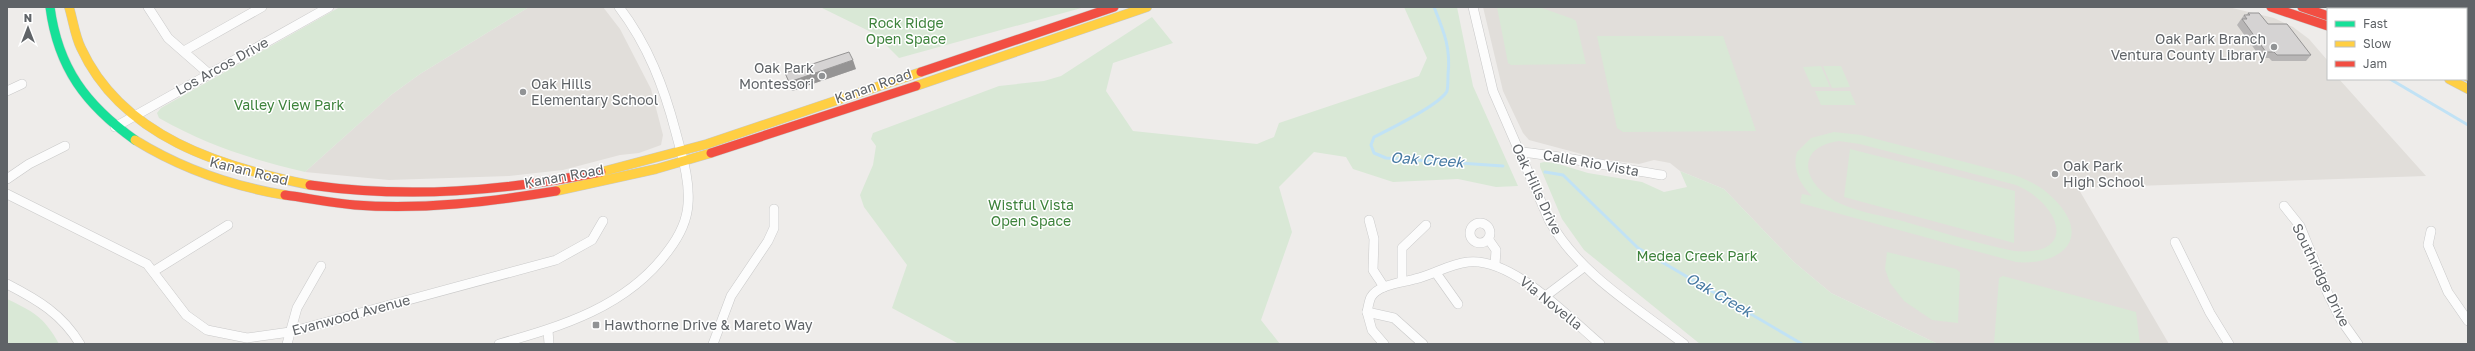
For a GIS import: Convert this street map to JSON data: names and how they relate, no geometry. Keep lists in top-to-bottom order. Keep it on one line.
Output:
{"streets":{"main road":["Kanan Road"],"street":["Los Arcos Drive","Calle Rio Vista","Oak Hills Drive","Southridge Drive","Via Novella","Evanwood Avenue"]},"crossings":[["Los Arcos Drive","Kanan Road"],["Calle Rio Vista","Oak Hills Drive"]],"water":["Oak Creek"],"parks":["Rock Ridge Open Space","Valley View Park","Wistful Vista Open Space","Medea Creek Park"],"places":{"other":["Oak Park Branch Ventura County Library","Oak Park Montessori","Oak Hills Elementary School","Oak Park High School"],"transit":["Hawthorne Drive & Mareto Way"]},"legend":["Fast","Slow","Jam"],"north":"top"}
